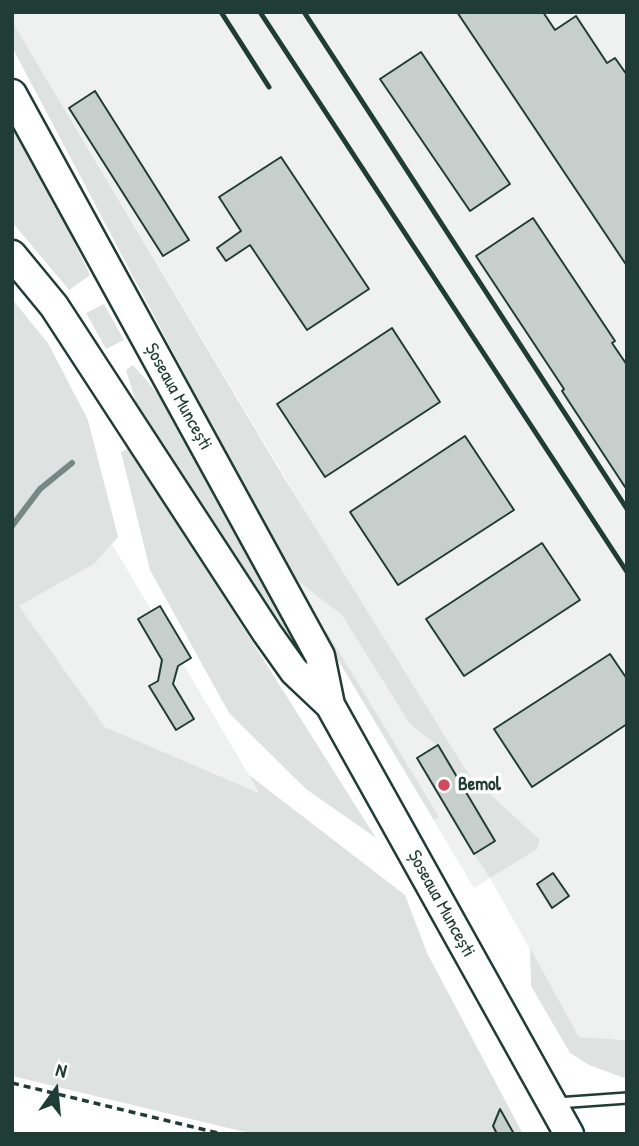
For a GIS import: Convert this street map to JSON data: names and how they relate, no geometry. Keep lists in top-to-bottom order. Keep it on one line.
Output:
{"streets":{"main road":["Șoseaua Muncești"]},"places":["Bemol"],"north":"top"}
